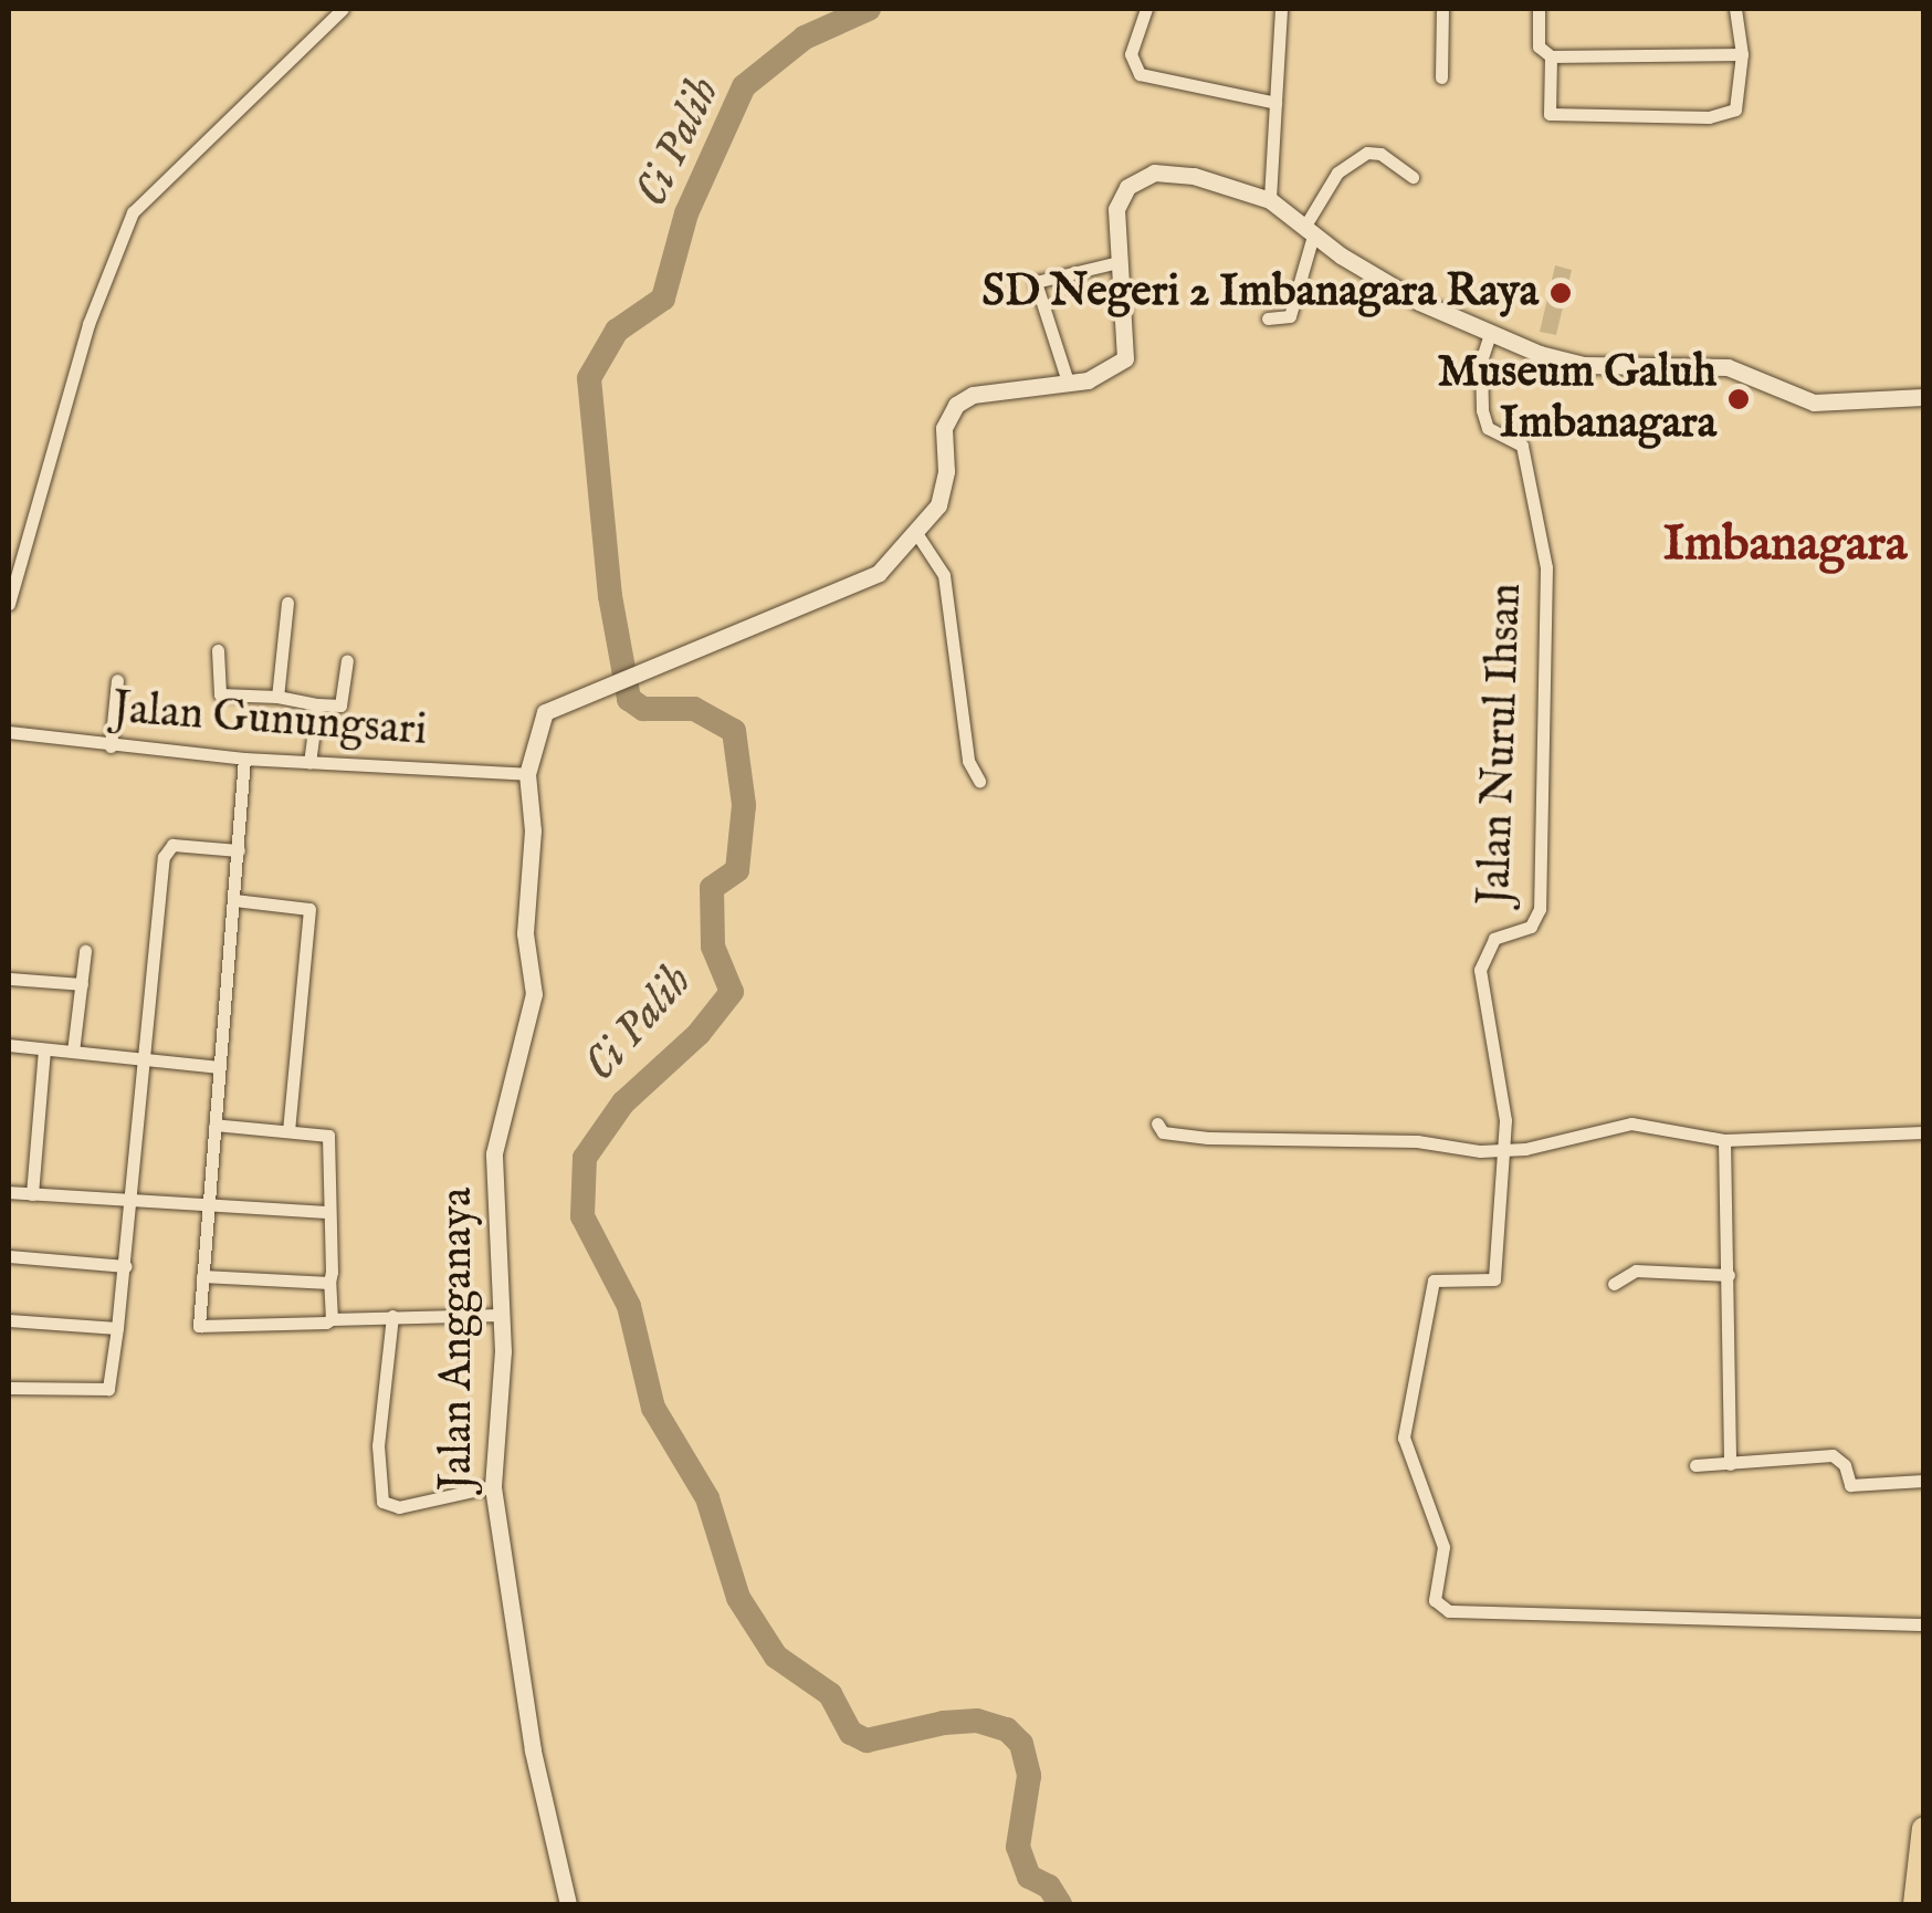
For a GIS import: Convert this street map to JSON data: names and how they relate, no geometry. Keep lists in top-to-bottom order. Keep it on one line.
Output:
{"streets":{"street":["Jalan Gunungsari","Jalan Nurul Ihsan","Jalan Angganaya"]},"crossings":[["Jalan Gunungsari","Jalan Angganaya"]],"districts":["Imbanagara"],"water":["Ci Palih"],"places":["SD Negeri 2 Imbanagara Raya","Museum Galuh Imbanagara"]}
